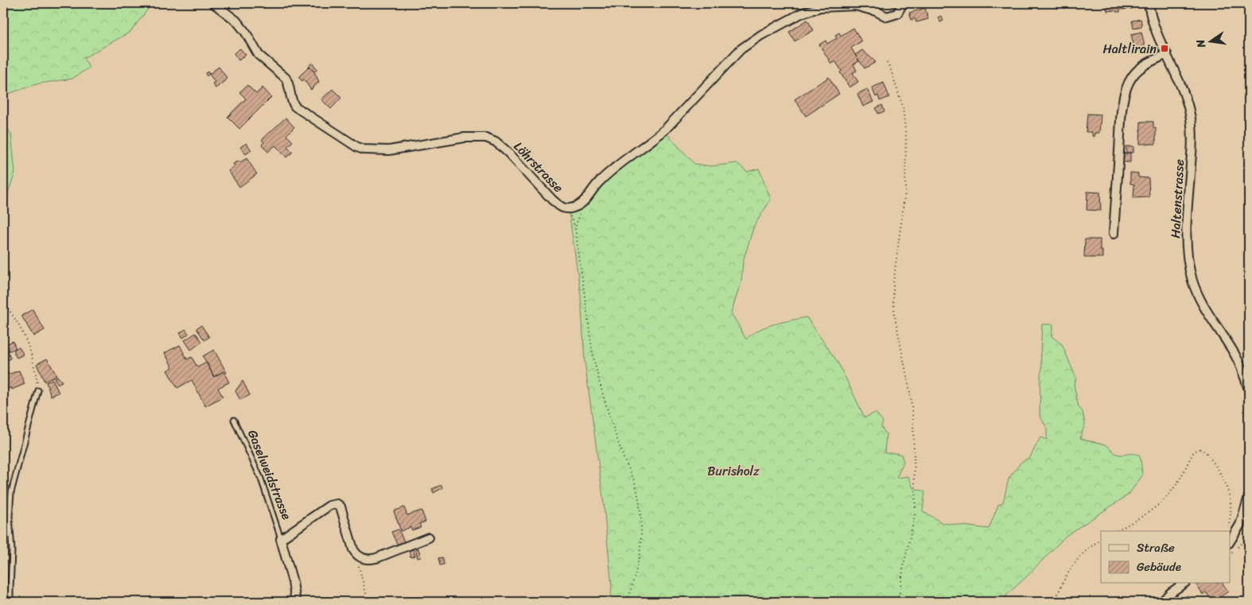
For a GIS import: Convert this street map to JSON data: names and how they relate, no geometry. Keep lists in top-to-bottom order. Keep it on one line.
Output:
{"streets":{"street":["Löhrstrasse","Haltenstrasse","Gaselweidstrasse"]},"parks":["Burisholz"],"places":{"transit":["Haltlirain"]},"legend":["Straße","Gebäude"],"north":"left"}
